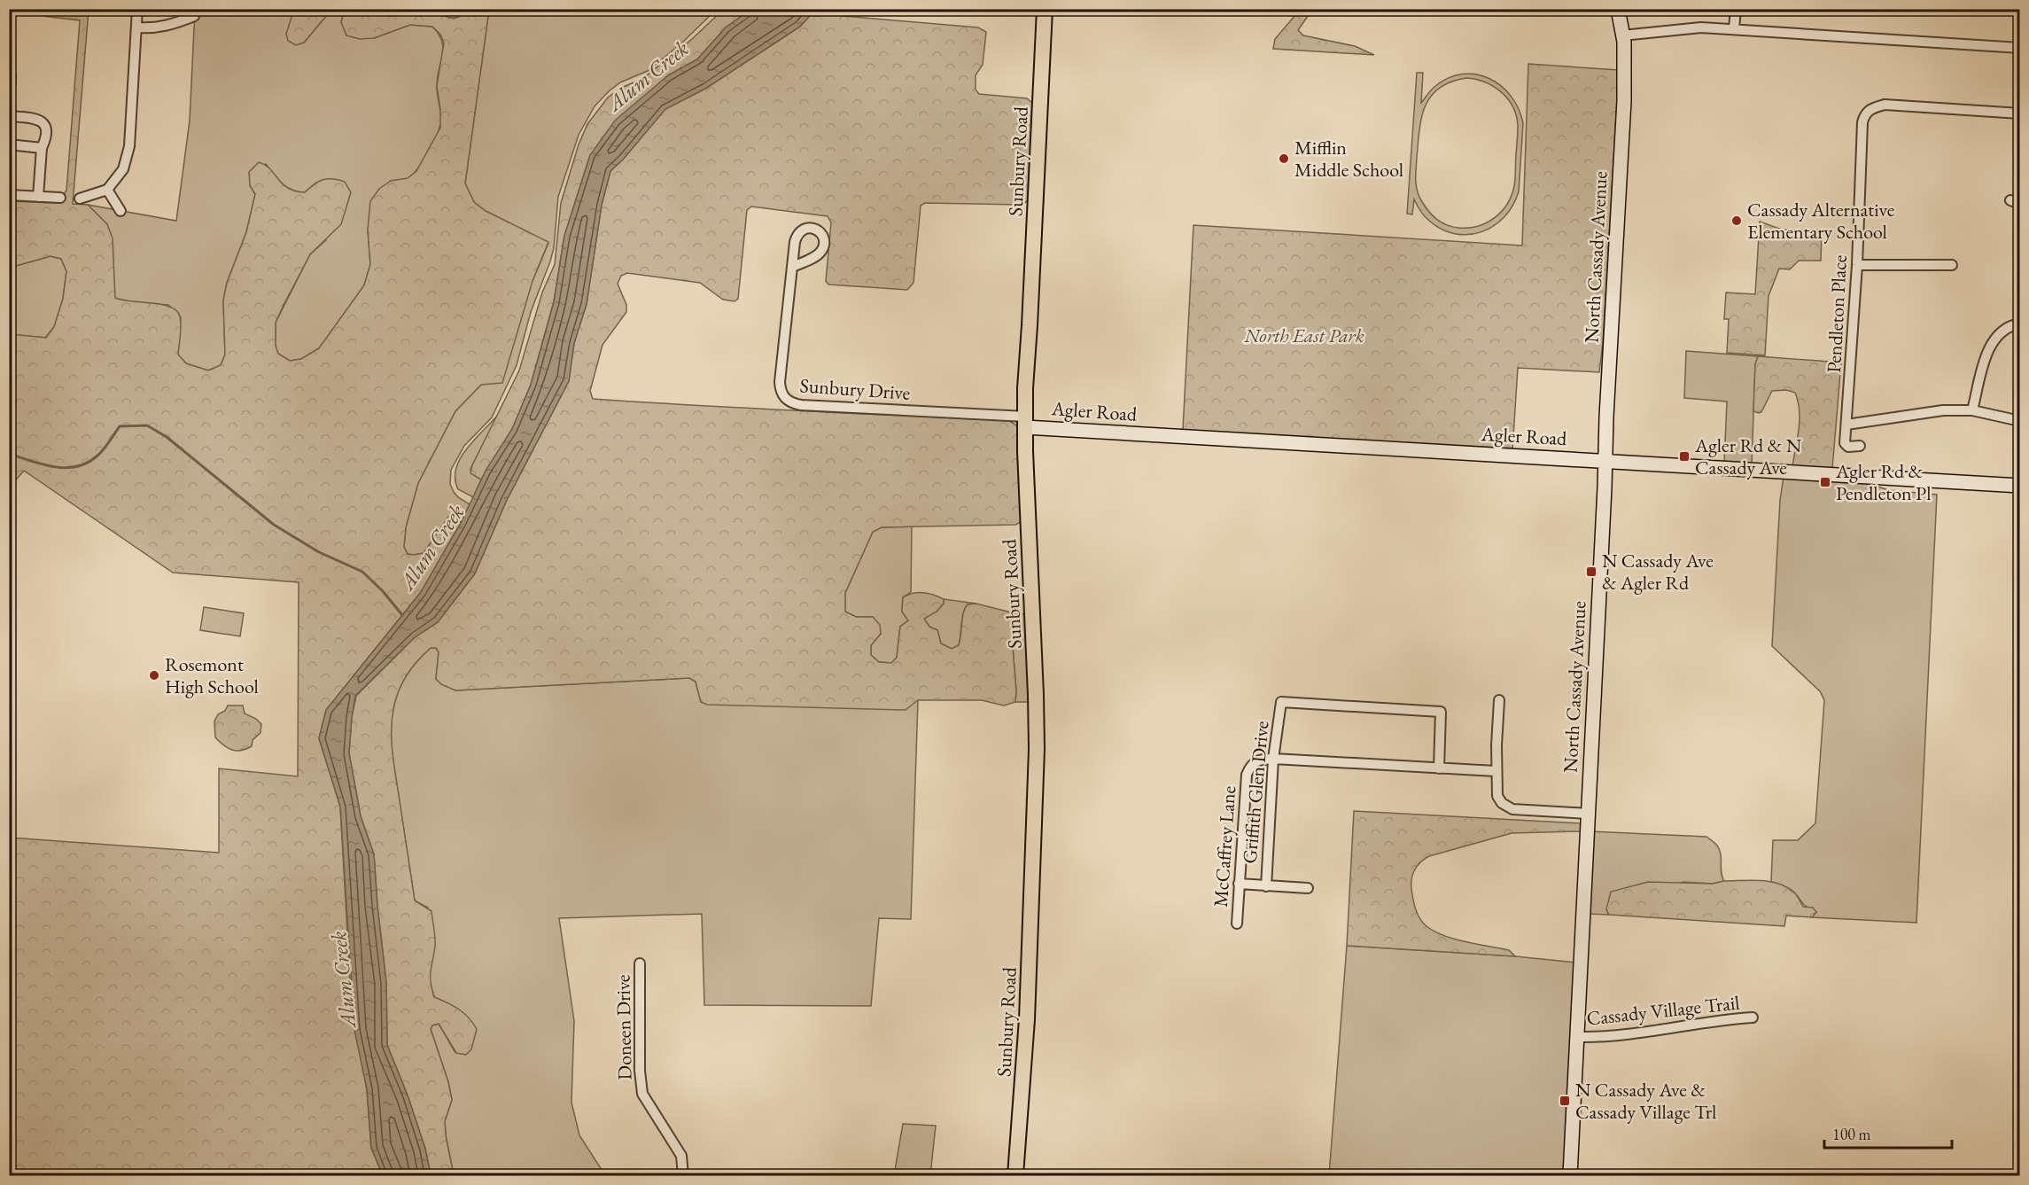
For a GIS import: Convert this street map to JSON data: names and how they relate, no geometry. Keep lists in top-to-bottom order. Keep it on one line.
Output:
{"streets":{"main road":["Sunbury Road","North Cassady Avenue","Agler Road"],"street":["Pendleton Place","Sunbury Drive","Griffith Glen Drive","McCaffrey Lane","Cassady Village Trail","Doneen Drive"]},"crossings":[["Sunbury Road","Sunbury Drive"],["Sunbury Road","Agler Road"],["North Cassady Avenue","Agler Road"],["North Cassady Avenue","Cassady Village Trail"],["Sunbury Drive","Agler Road"],["Griffith Glen Drive","McCaffrey Lane"]],"water":["Alum Creek"],"parks":["North East Park"],"places":{"other":["Mifflin Middle School","Cassady Alternative Elementary School","Rosemont High School"],"transit":["Agler Rd & N Cassady Ave","Agler Rd & Pendleton Pl","N Cassady Ave & Agler Rd","N Cassady Ave & Cassady Village Trl"]},"scale_bar":"100 m"}
